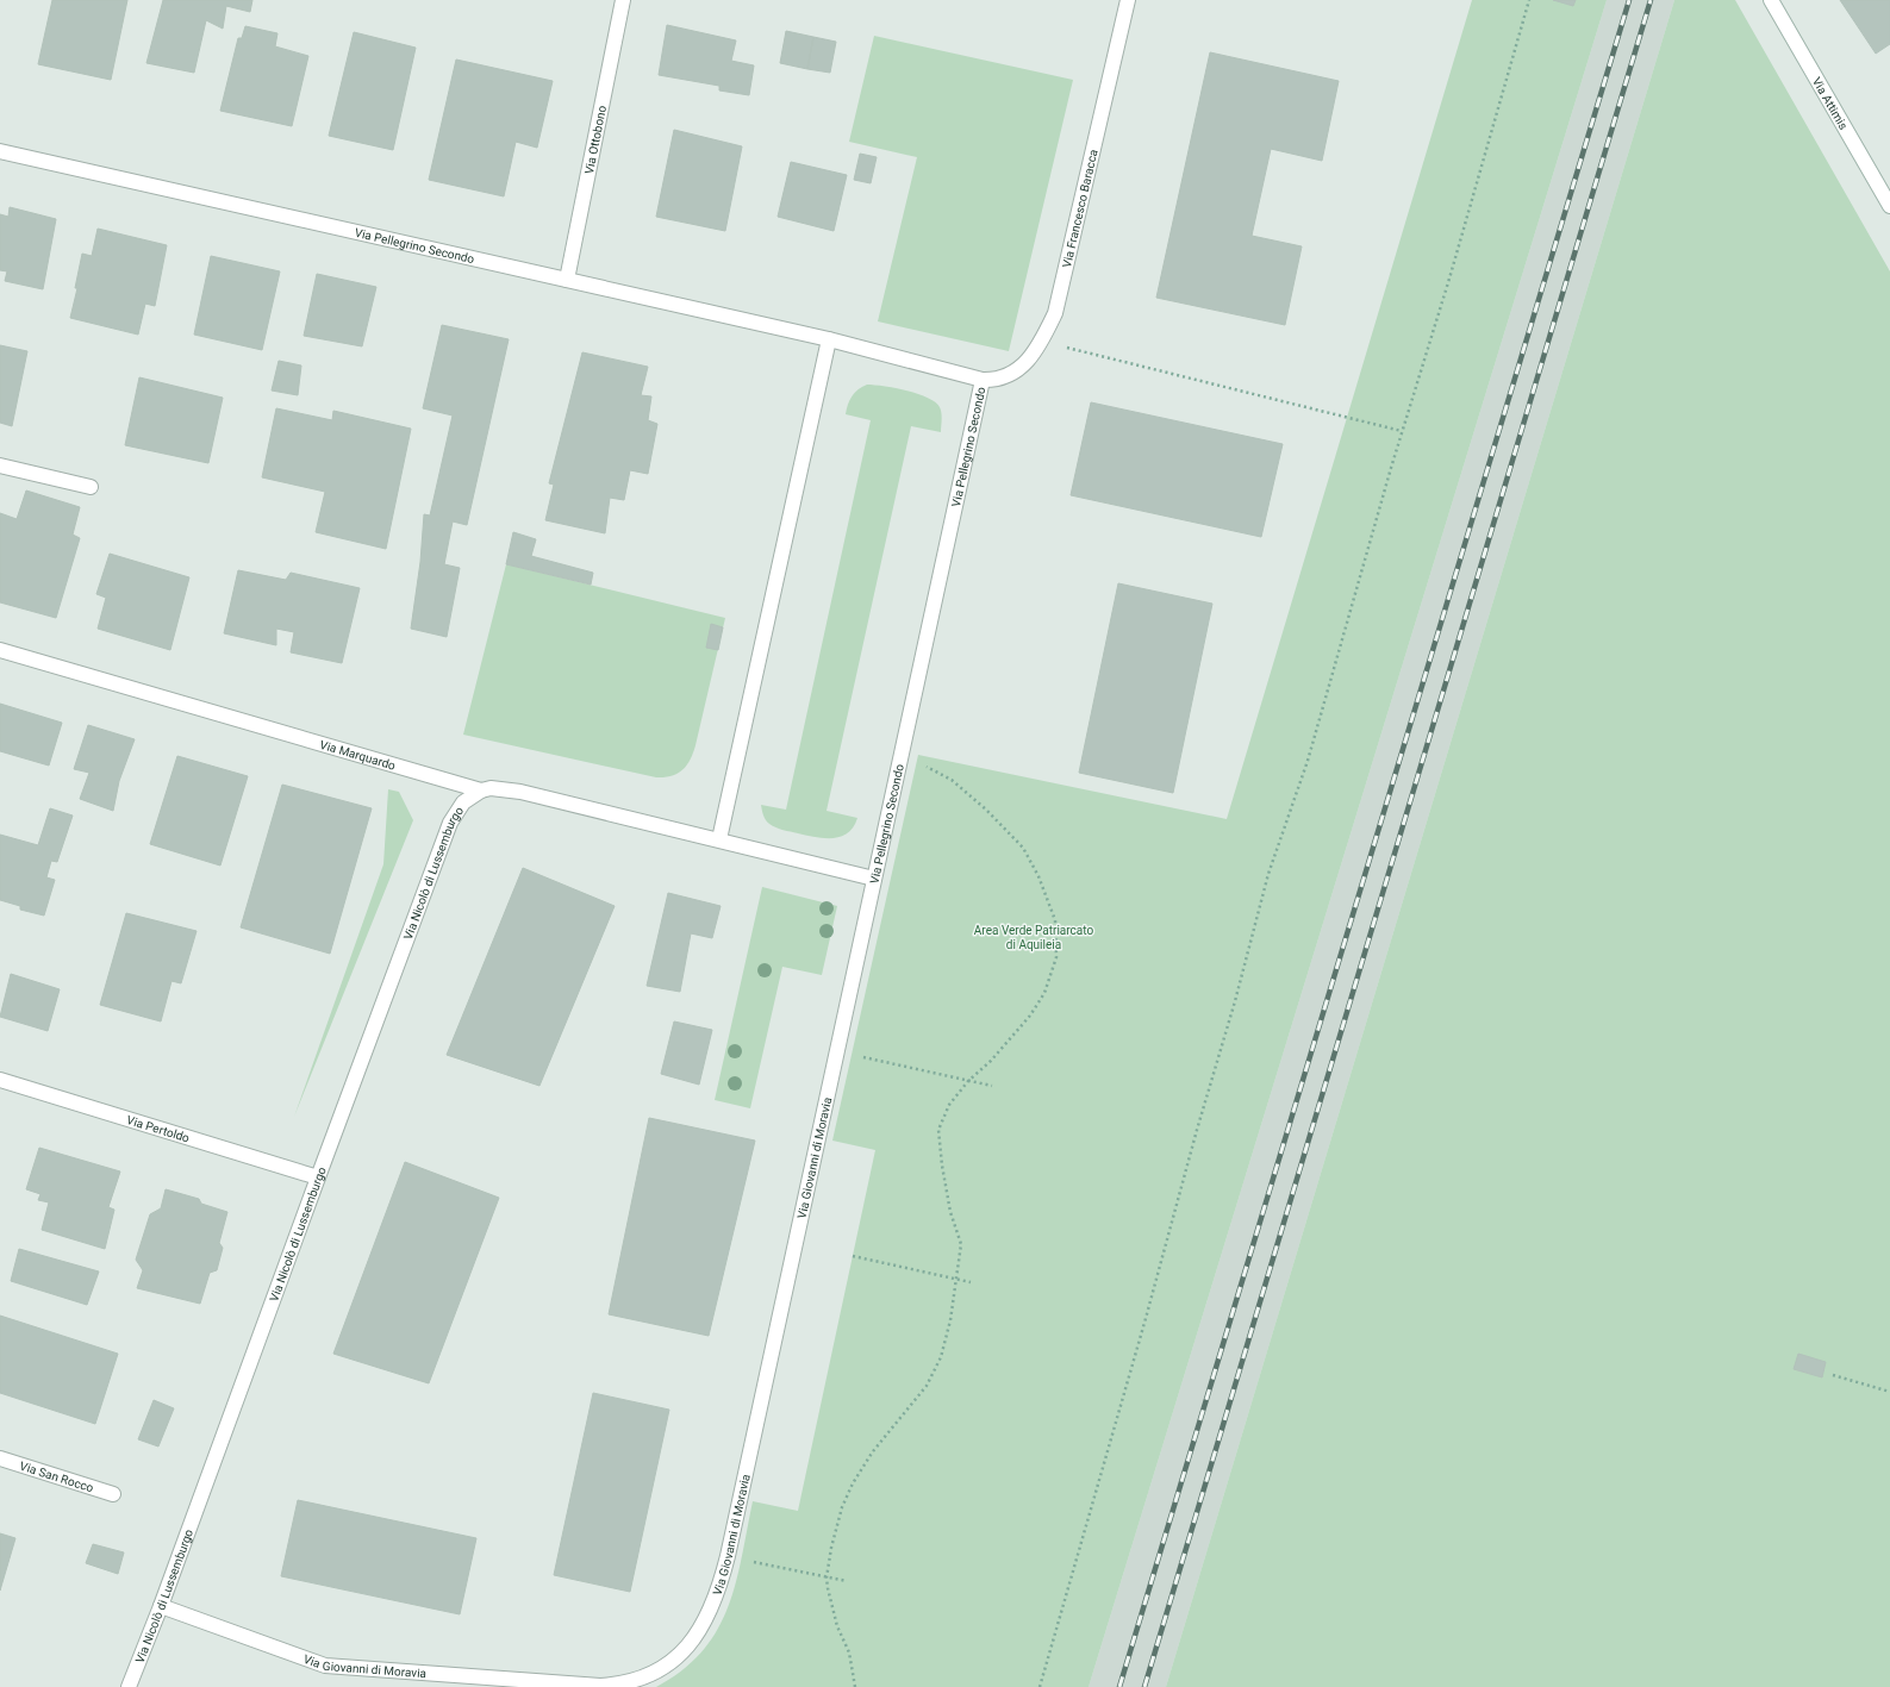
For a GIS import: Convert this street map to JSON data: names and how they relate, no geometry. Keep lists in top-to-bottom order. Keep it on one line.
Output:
{"streets":{"street":["Via Attimis","Via Ottobono","Via Francesco Baracca","Via Pellegrino Secondo","Via Marquardo","Via Nicolò di Lussemburgo","Via Pertoldo","Via Giovanni di Moravia","Via San Rocco"]},"crossings":[["Via Ottobono","Via Pellegrino Secondo"],["Via Francesco Baracca","Via Pellegrino Secondo"],["Via Pellegrino Secondo","Via Marquardo"],["Via Pellegrino Secondo","Via Giovanni di Moravia"],["Via Marquardo","Via Nicolò di Lussemburgo"],["Via Nicolò di Lussemburgo","Via Pertoldo"],["Via Nicolò di Lussemburgo","Via Giovanni di Moravia"]],"parks":["Area Verde Patriarcato di Aquileia"]}
